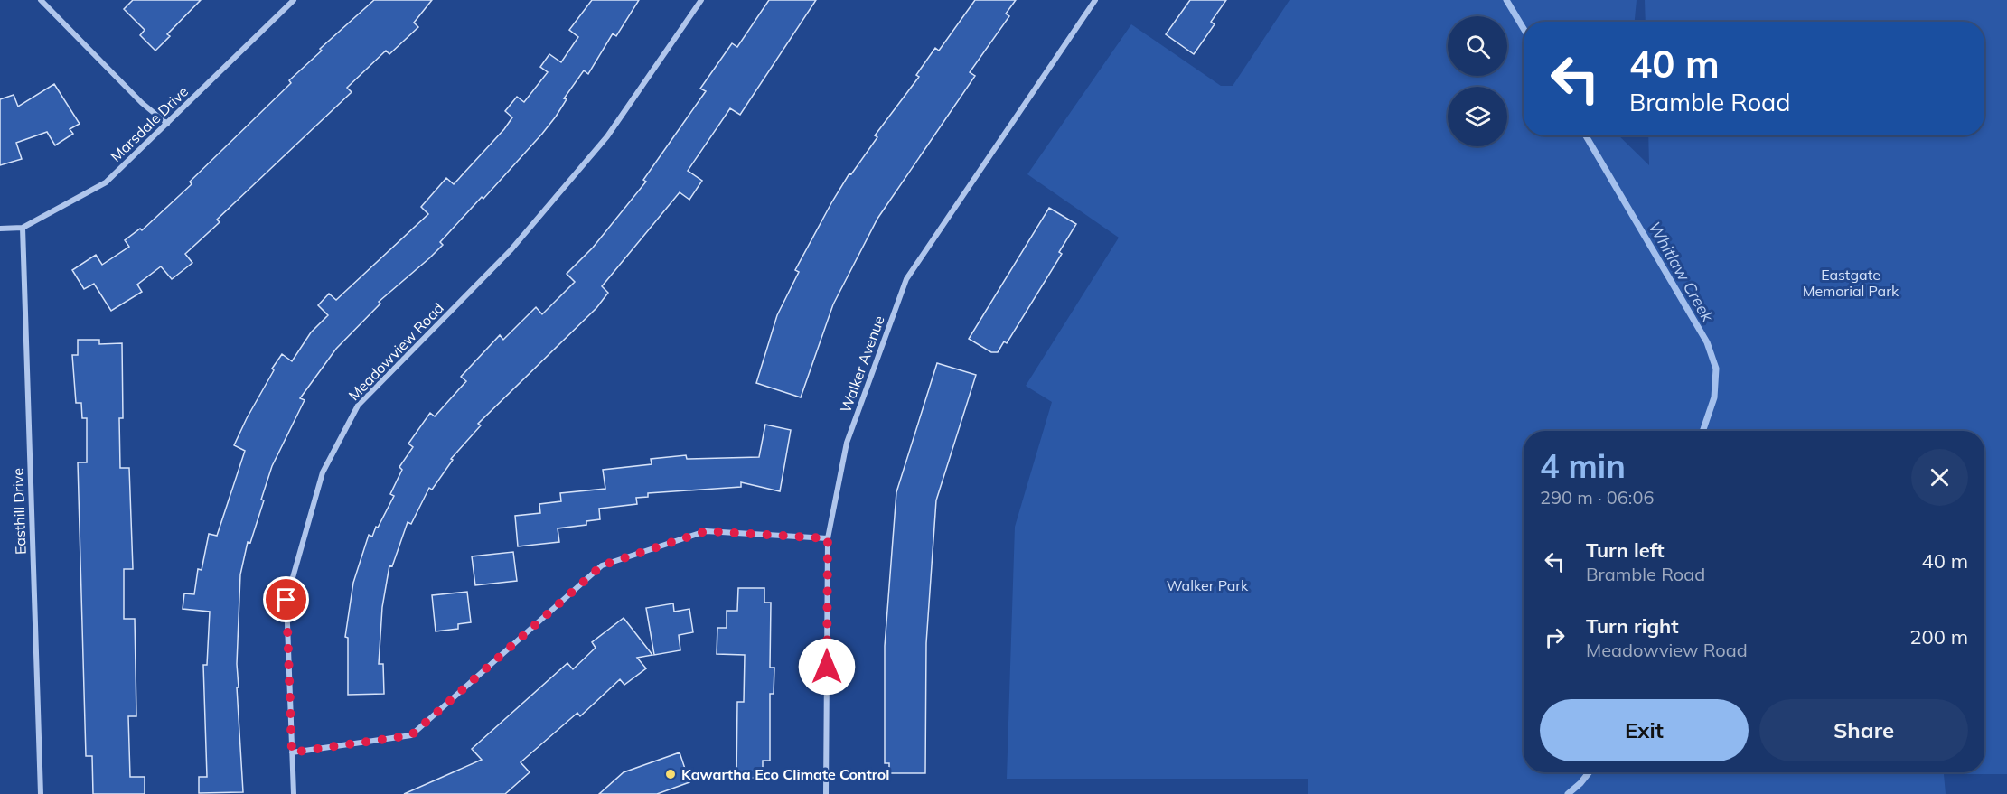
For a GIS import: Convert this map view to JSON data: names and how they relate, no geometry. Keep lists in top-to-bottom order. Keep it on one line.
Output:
{"streets":{"street":["Marsdale Drive","Meadowview Road","Walker Avenue","Easthill Drive"]},"crossings":[["Marsdale Drive","Easthill Drive"]],"water":["Whitlaw Creek"],"parks":["Eastgate Memorial Park","Walker Park"],"places":["Kawartha Eco Climate Control"],"page":{"turn":["40 m","Bramble Road"],"heading":["4 min","290 m · 06:06"],"list":[{"name":"Turn left","note":"Bramble Road","value":"40 m"},{"name":"Turn right","note":"Meadowview Road","value":"200 m"}],"buttons":["Exit","Share"]}}
